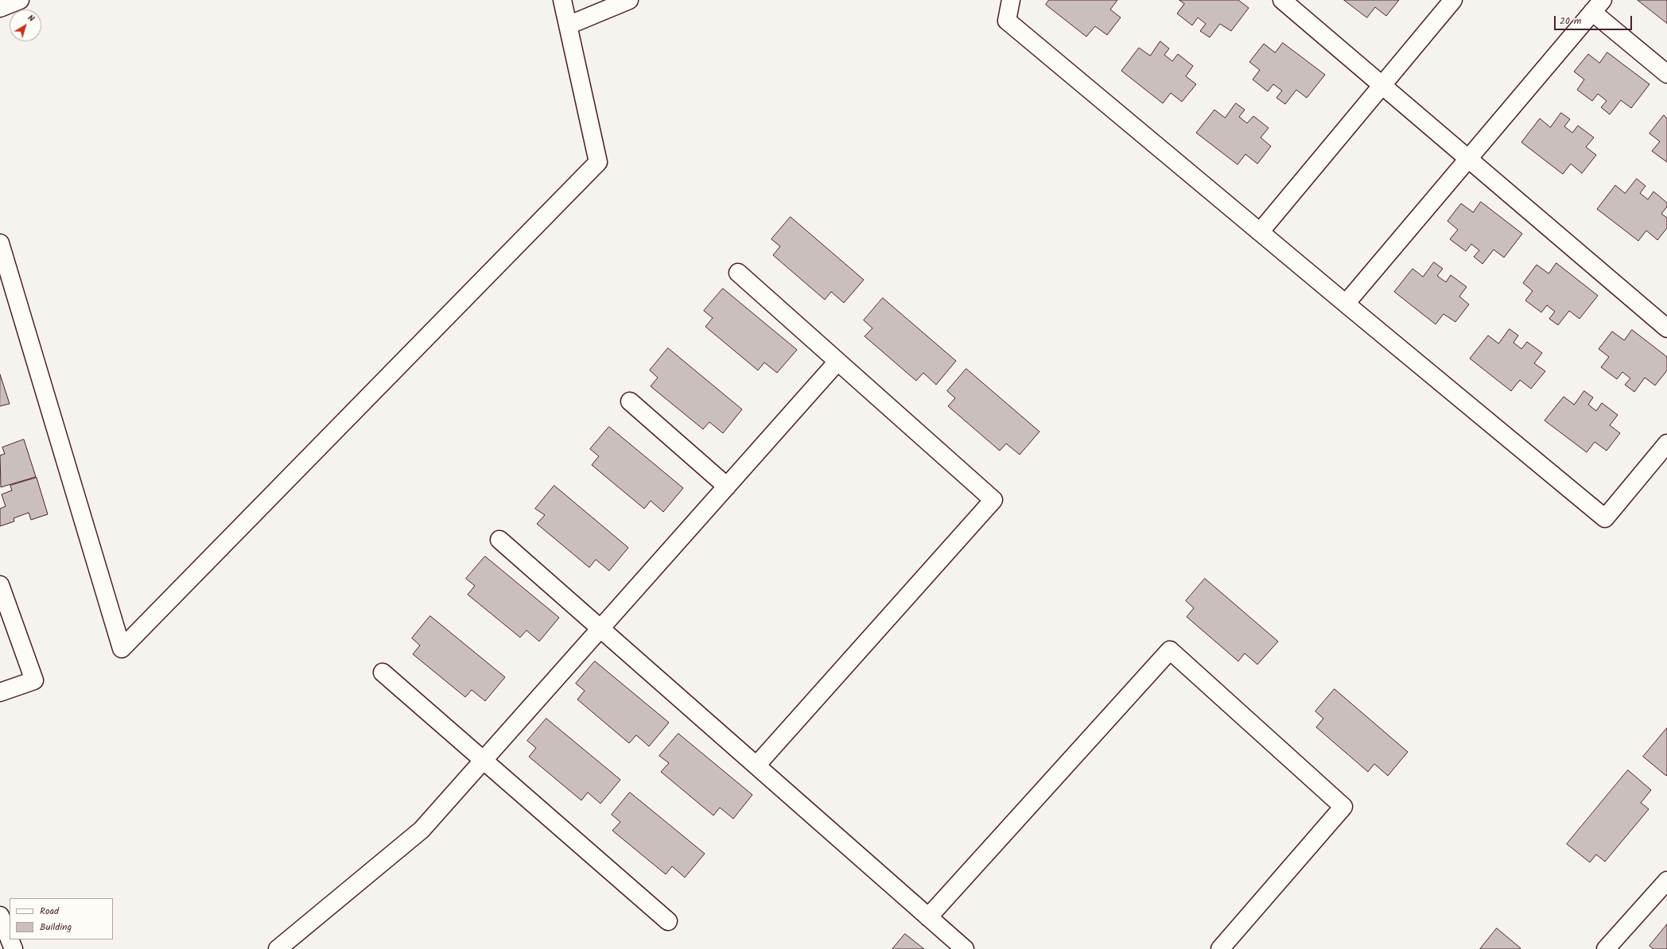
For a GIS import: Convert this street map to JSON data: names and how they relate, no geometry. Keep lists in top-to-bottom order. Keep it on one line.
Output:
{"legend":["Road","Building"],"scale_bar":"20 m","north":"top right"}
